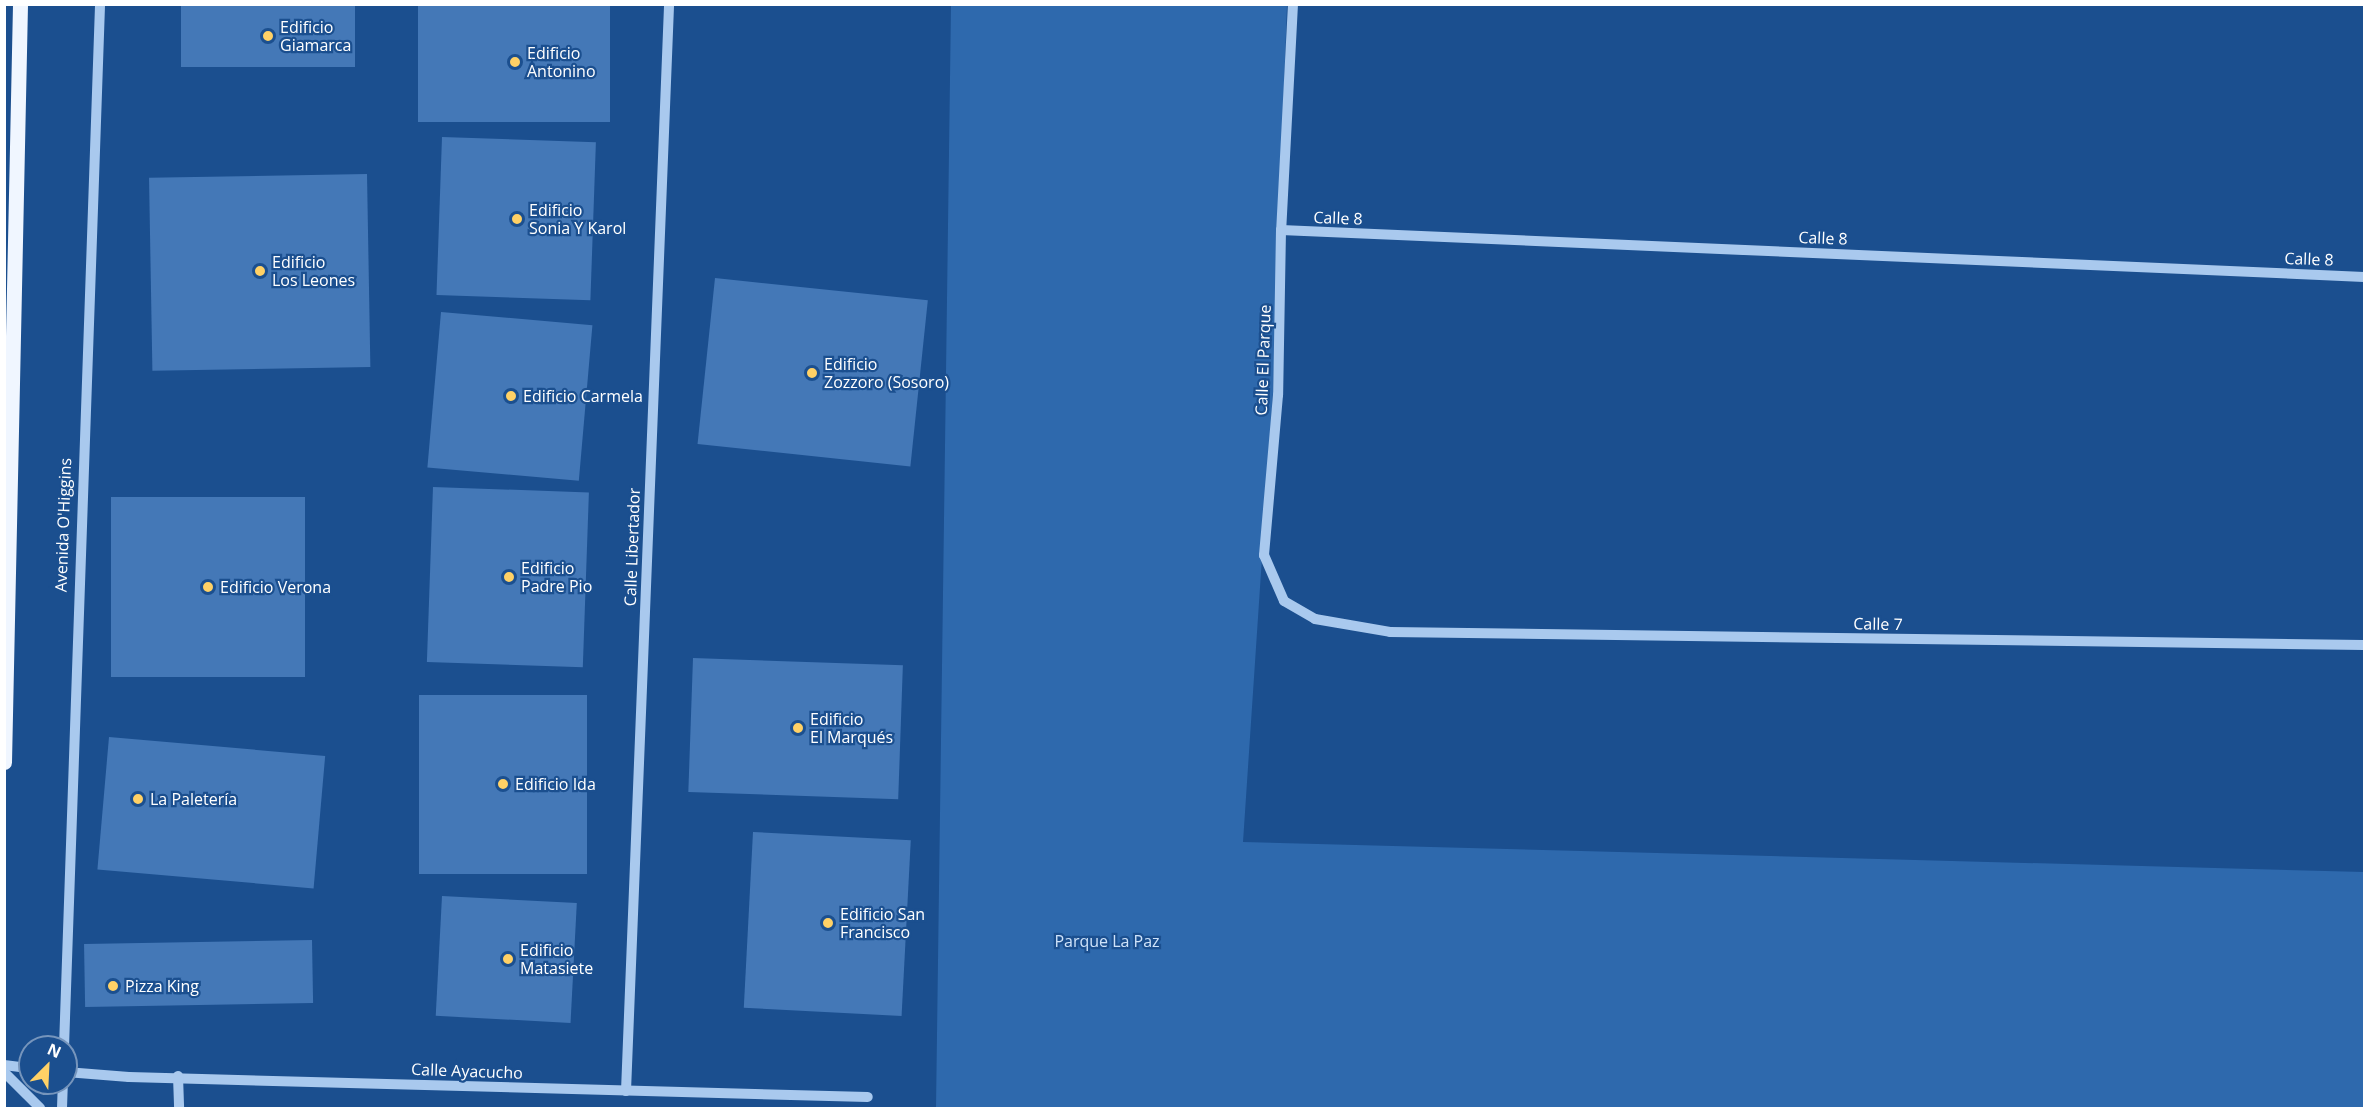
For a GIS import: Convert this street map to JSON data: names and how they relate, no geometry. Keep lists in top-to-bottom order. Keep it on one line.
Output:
{"streets":{"street":["Calle 8","Calle El Parque","Avenida O'Higgins","Calle Libertador","Calle 7","Calle Ayacucho"]},"crossings":[["Calle 8","Calle El Parque"],["Calle El Parque","Calle 7"],["Calle Libertador","Calle Ayacucho"]],"parks":["Parque La Paz"],"places":["Edificio Giamarca","Edificio Antonino","Edificio Sonia Y Karol","Edificio Los Leones","Edificio Zozzoro (Sosoro)","Edificio Carmela","Edificio Padre Pio","Edificio Verona","Edificio El Marqués","Edificio Ida","La Paletería","Edificio San Francisco","Edificio Matasiete","Pizza King"],"north":"top right"}
